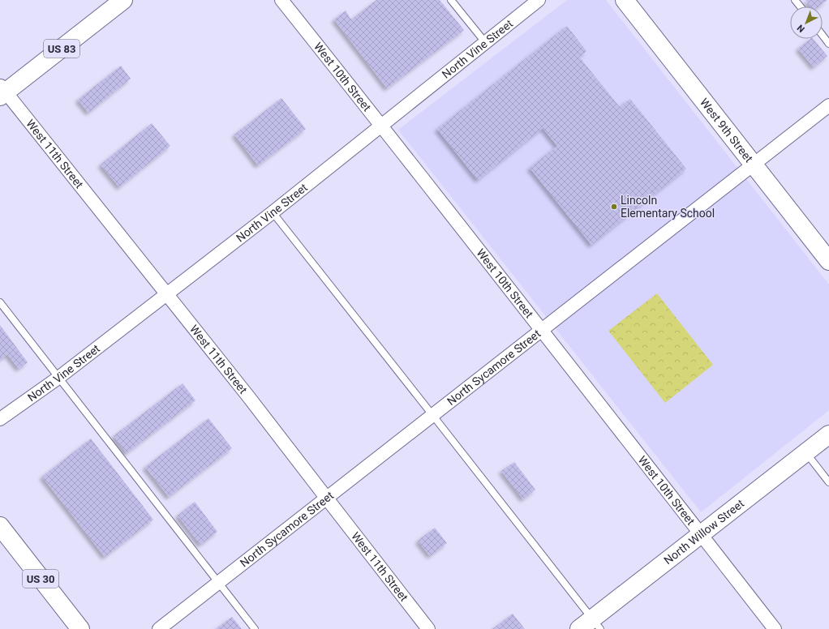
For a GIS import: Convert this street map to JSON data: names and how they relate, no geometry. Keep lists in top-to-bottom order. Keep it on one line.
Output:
{"streets":{"main road":["US 83","West 9th Street","North Willow Street","US 30"],"street":["North Vine Street","West 10th Street","West 11th Street","North Sycamore Street"]},"crossings":[["US 83","West 11th Street"],["North Vine Street","West 10th Street"],["North Vine Street","West 11th Street"],["West 10th Street","North Sycamore Street"],["West 10th Street","North Willow Street"],["West 9th Street","North Sycamore Street"],["West 11th Street","North Sycamore Street"]],"places":["Lincoln Elementary School"],"north":"bottom left"}
